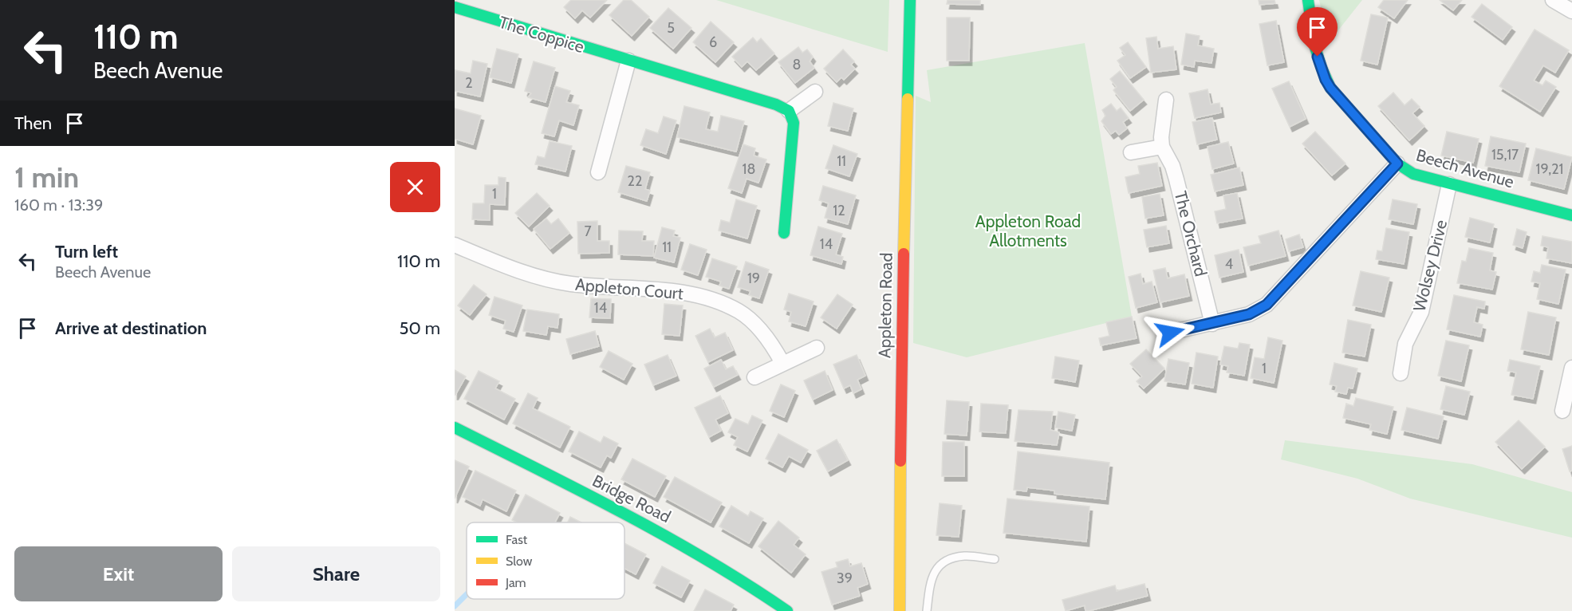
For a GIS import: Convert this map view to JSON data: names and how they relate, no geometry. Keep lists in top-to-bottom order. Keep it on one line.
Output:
{"streets":{"street":["The Coppice","Beech Avenue","The Orchard","Wolsey Drive","Appleton Court","Appleton Road","Bridge Road"]},"crossings":[["Beech Avenue","Wolsey Drive"]],"parks":["Appleton Road Allotments"],"house_numbers":["5","6","8","2","15,17","11","18","19,21","22","1","12","7","14","11","4","19","14","1","39"],"legend":["Fast","Slow","Jam"],"page":{"turn":["110 m","Beech Avenue"],"then":"Then","heading":["1 min","160 m · 13:39"],"list":[{"name":"Turn left","note":"Beech Avenue","value":"110 m"},{"name":"Arrive at destination","value":"50 m"}],"buttons":["Exit","Share"]}}
